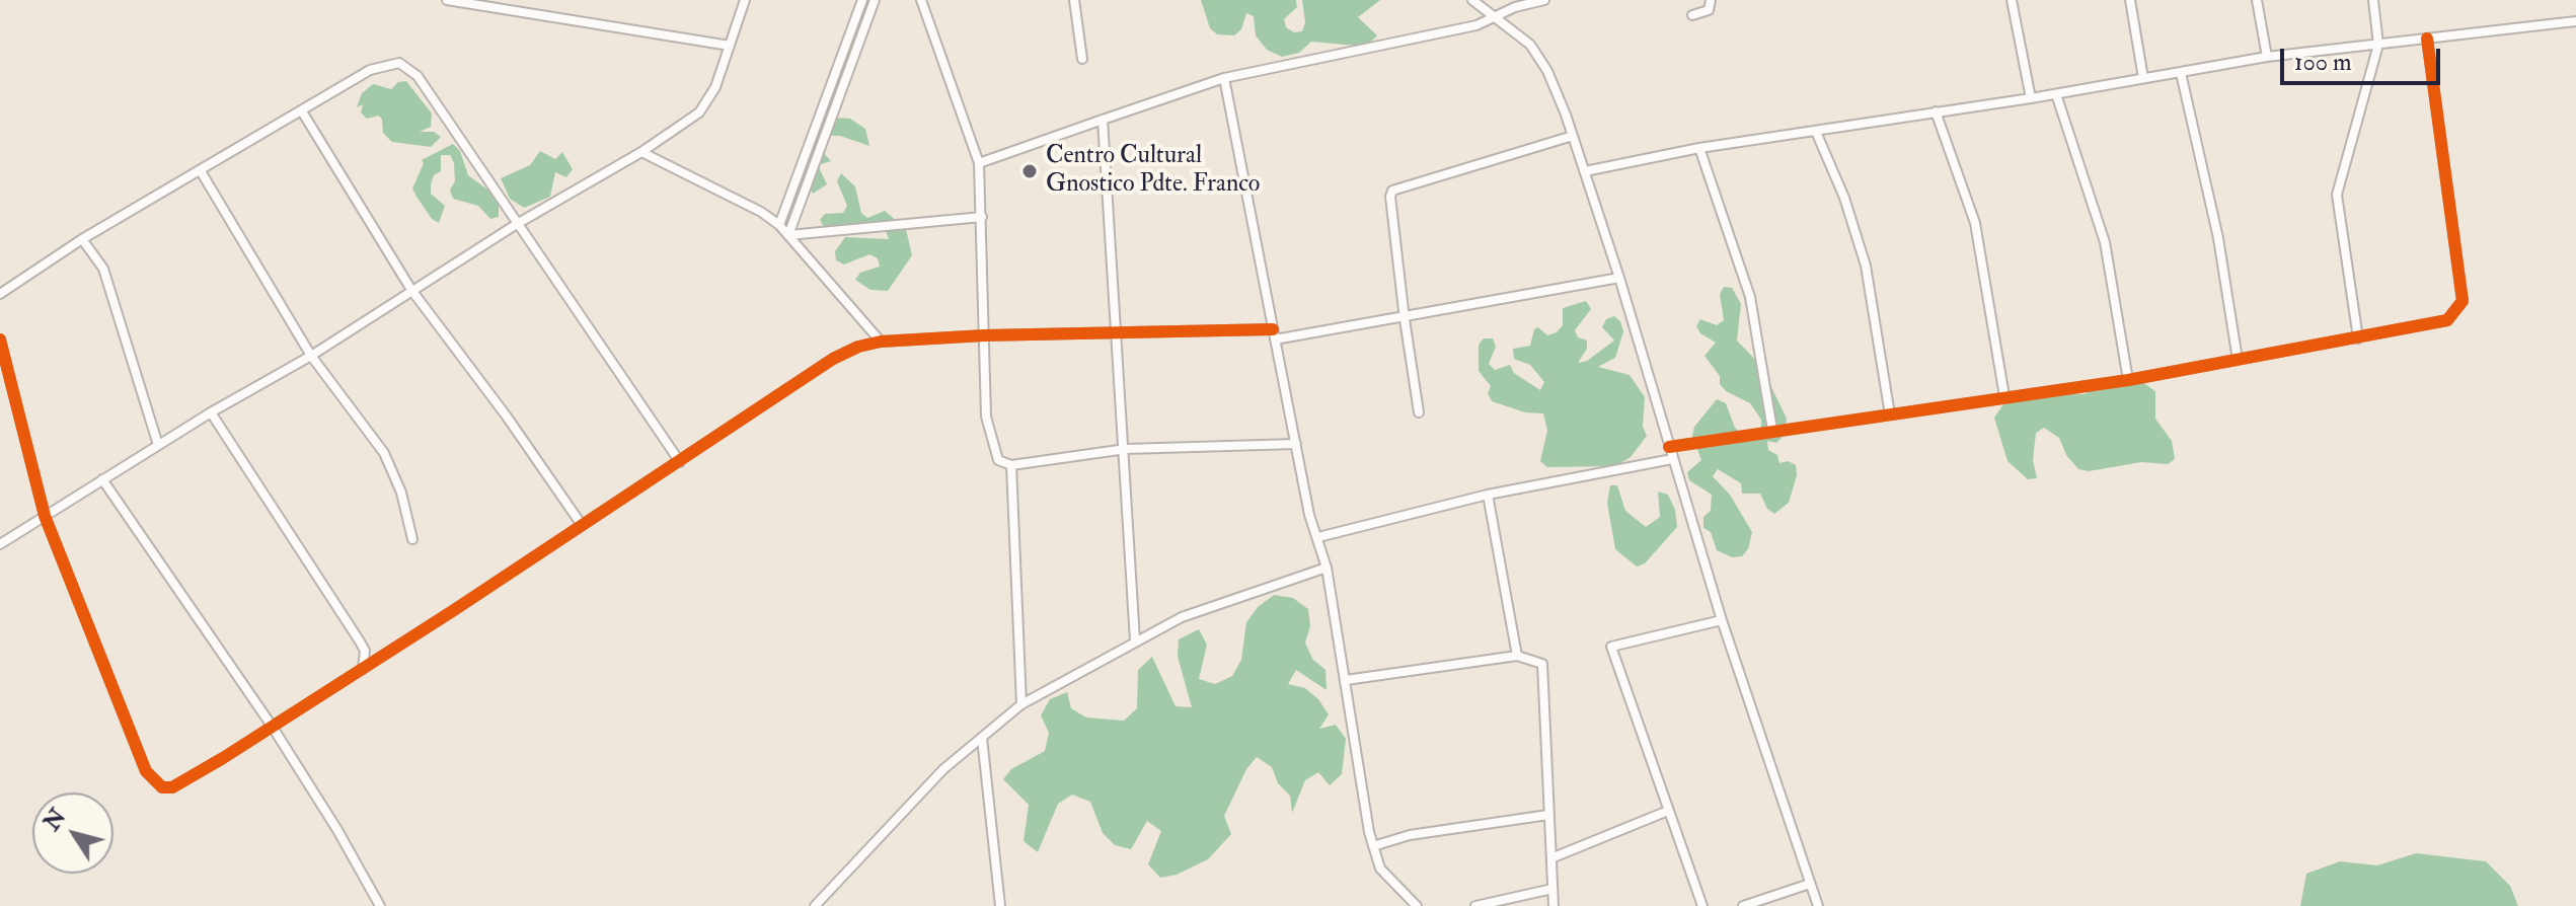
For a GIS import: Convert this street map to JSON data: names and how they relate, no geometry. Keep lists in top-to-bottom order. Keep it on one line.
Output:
{"places":["Centro Cultural Gnostico Pdte. Franco"],"scale_bar":"100 m","north":"top left"}
